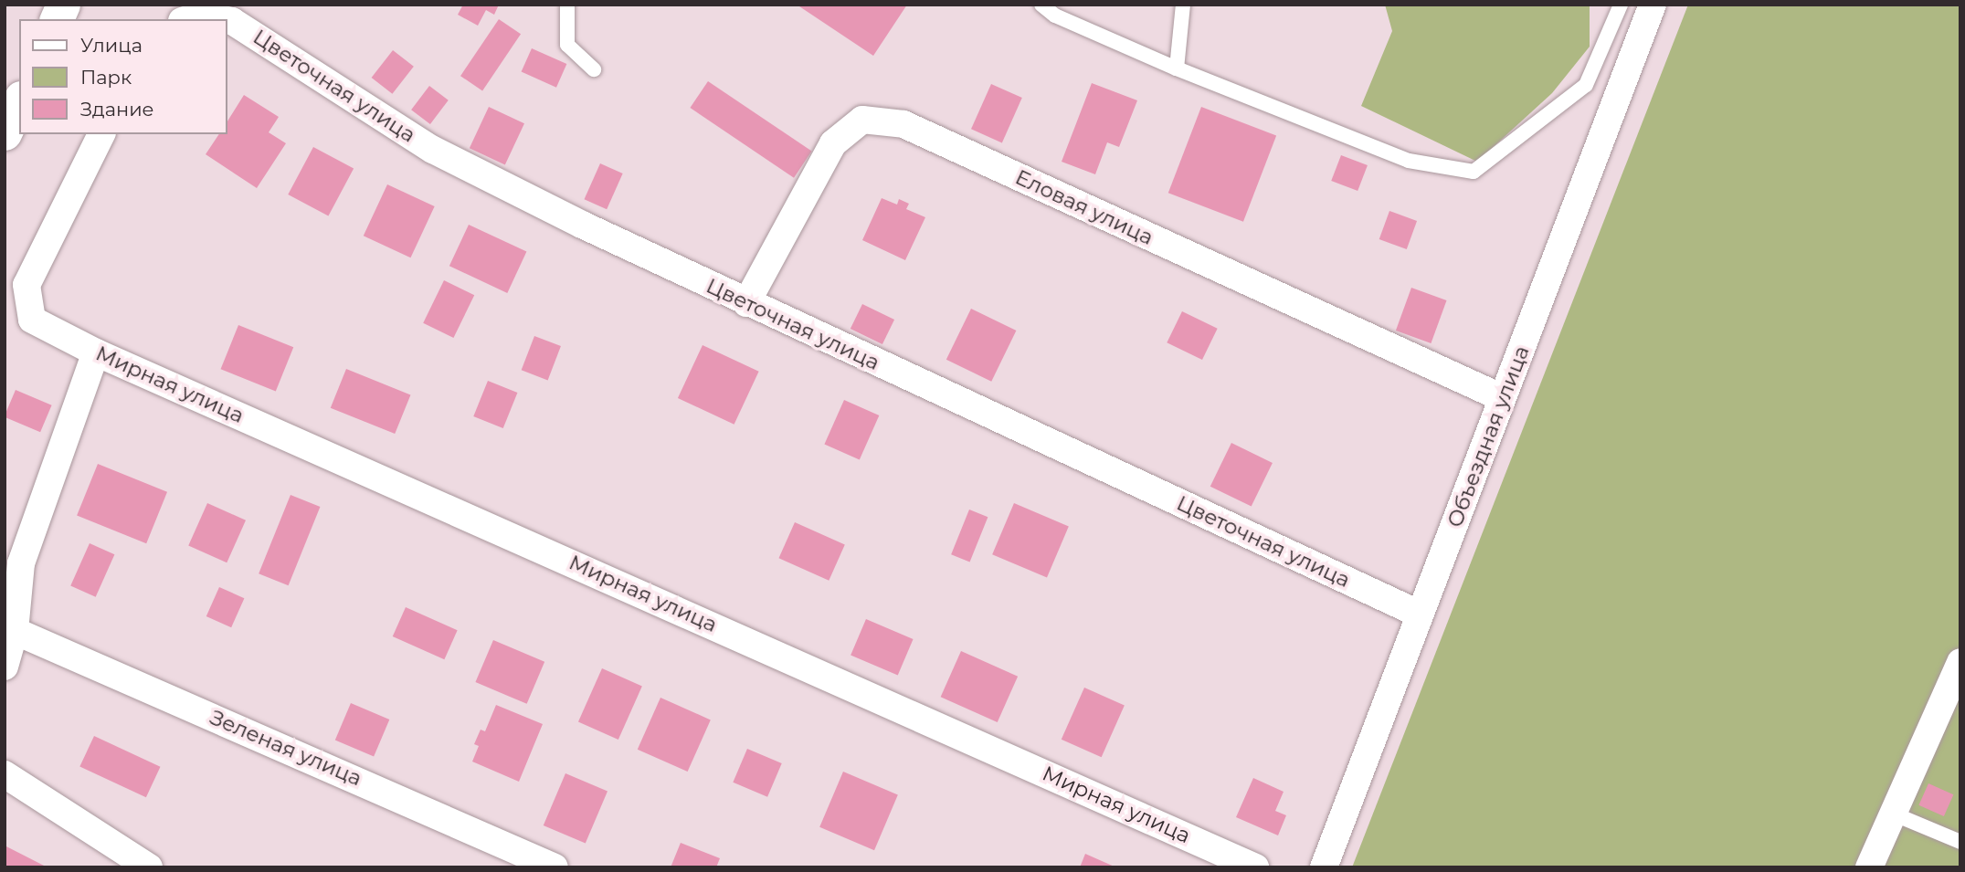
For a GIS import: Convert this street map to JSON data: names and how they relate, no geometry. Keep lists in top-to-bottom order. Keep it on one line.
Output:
{"streets":{"street":["Цветочная улица","Еловая улица","Мирная улица","Объездная улица","Зеленая улица"]},"crossings":[["Цветочная улица","Еловая улица"],["Цветочная улица","Объездная улица"],["Еловая улица","Объездная улица"]],"legend":["Улица","Парк","Здание"]}
